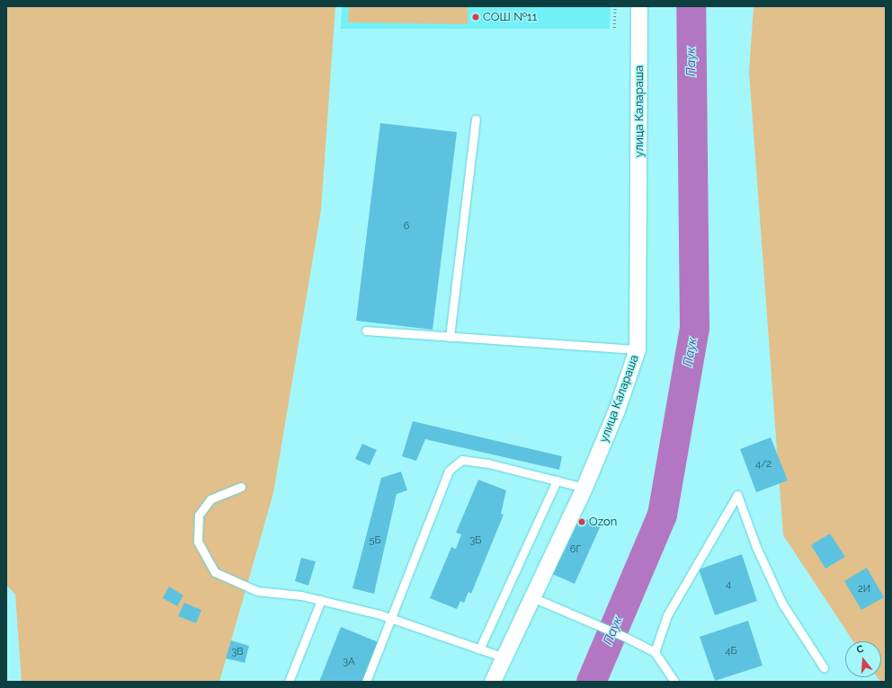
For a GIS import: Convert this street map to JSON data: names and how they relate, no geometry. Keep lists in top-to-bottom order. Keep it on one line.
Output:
{"streets":{"street":["улица Калараша"]},"water":["Паук"],"places":["СОШ №11","Ozon"],"house_numbers":["6","4/2","5Б","3Б","6Г","4","2И","4Б","3В","3А"],"north":"top"}
